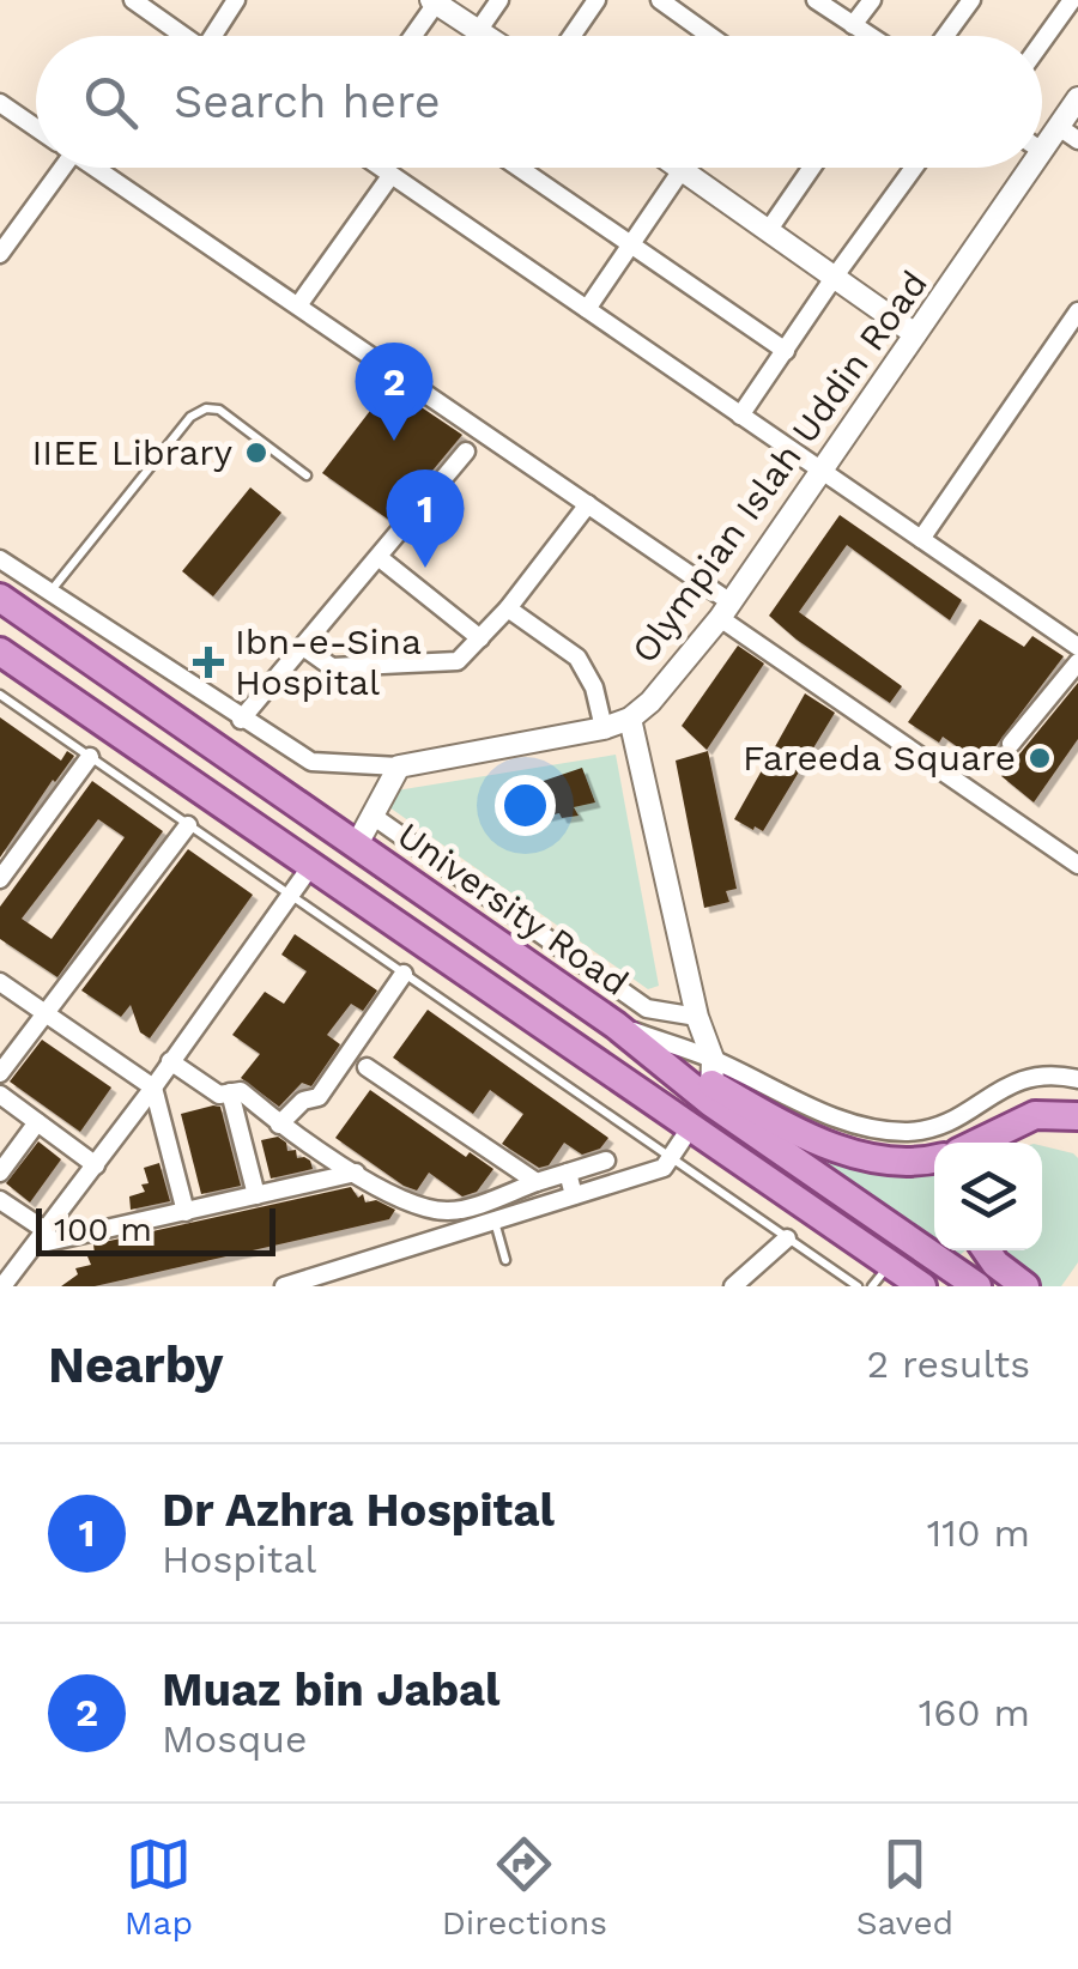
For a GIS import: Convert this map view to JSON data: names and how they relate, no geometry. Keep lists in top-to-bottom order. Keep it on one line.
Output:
{"streets":{"main road":["University Road"],"street":["Olympian Islah Uddin Road"]},"places":{"other":["IIEE Library","Fareeda Square"],"health":["Ibn-e-Sina Hospital"]},"scale_bar":"100 m","page":{"search":"Search here","pins":["2","1"],"scale":"100 m","heading":["Nearby","2 results"],"list":[{"mark":"1","name":"Dr Azhra Hospital","note":"Hospital","value":"110 m"},{"mark":"2","name":"Muaz bin Jabal","note":"Mosque","value":"160 m"}],"nav":["Map","Directions","Saved"]}}
